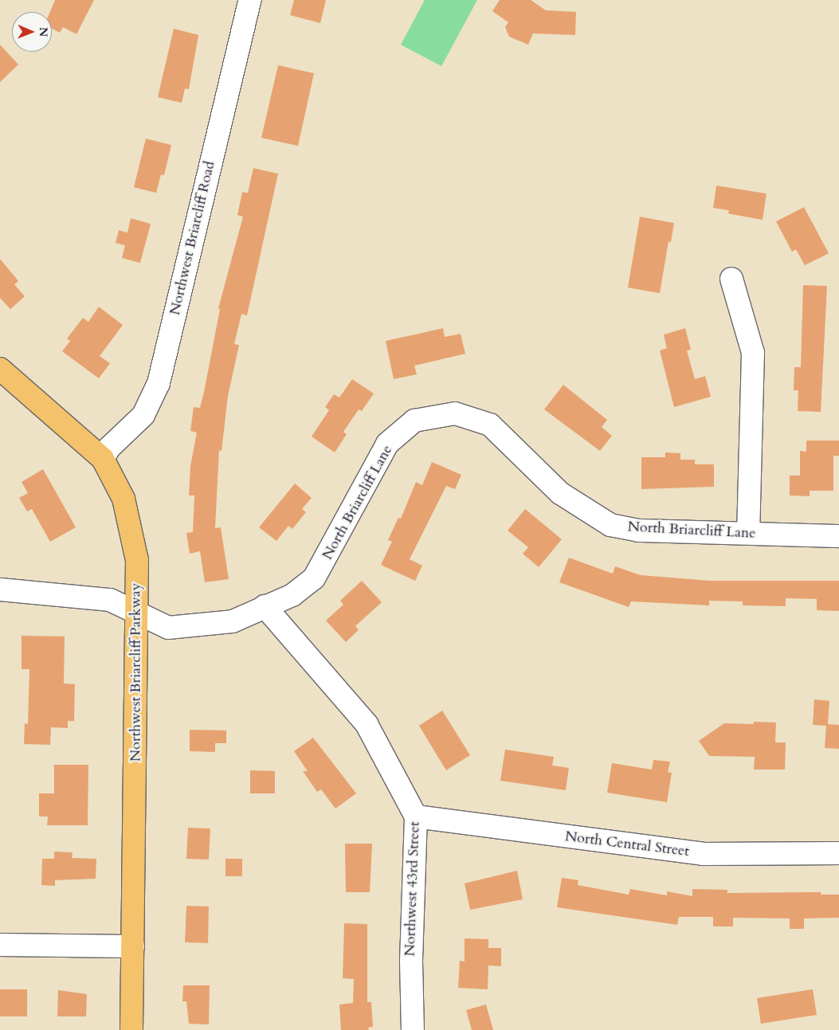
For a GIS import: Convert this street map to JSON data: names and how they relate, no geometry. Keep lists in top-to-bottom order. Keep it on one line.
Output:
{"streets":{"main road":["Northwest Briarcliff Parkway"],"street":["Northwest Briarcliff Road","North Briarcliff Lane","North Central Street","Northwest 43rd Street"]},"crossings":[["Northwest Briarcliff Road","Northwest Briarcliff Parkway"],["North Briarcliff Lane","Northwest Briarcliff Parkway"],["North Briarcliff Lane","Northwest 43rd Street"],["North Central Street","Northwest 43rd Street"]],"north":"right"}
